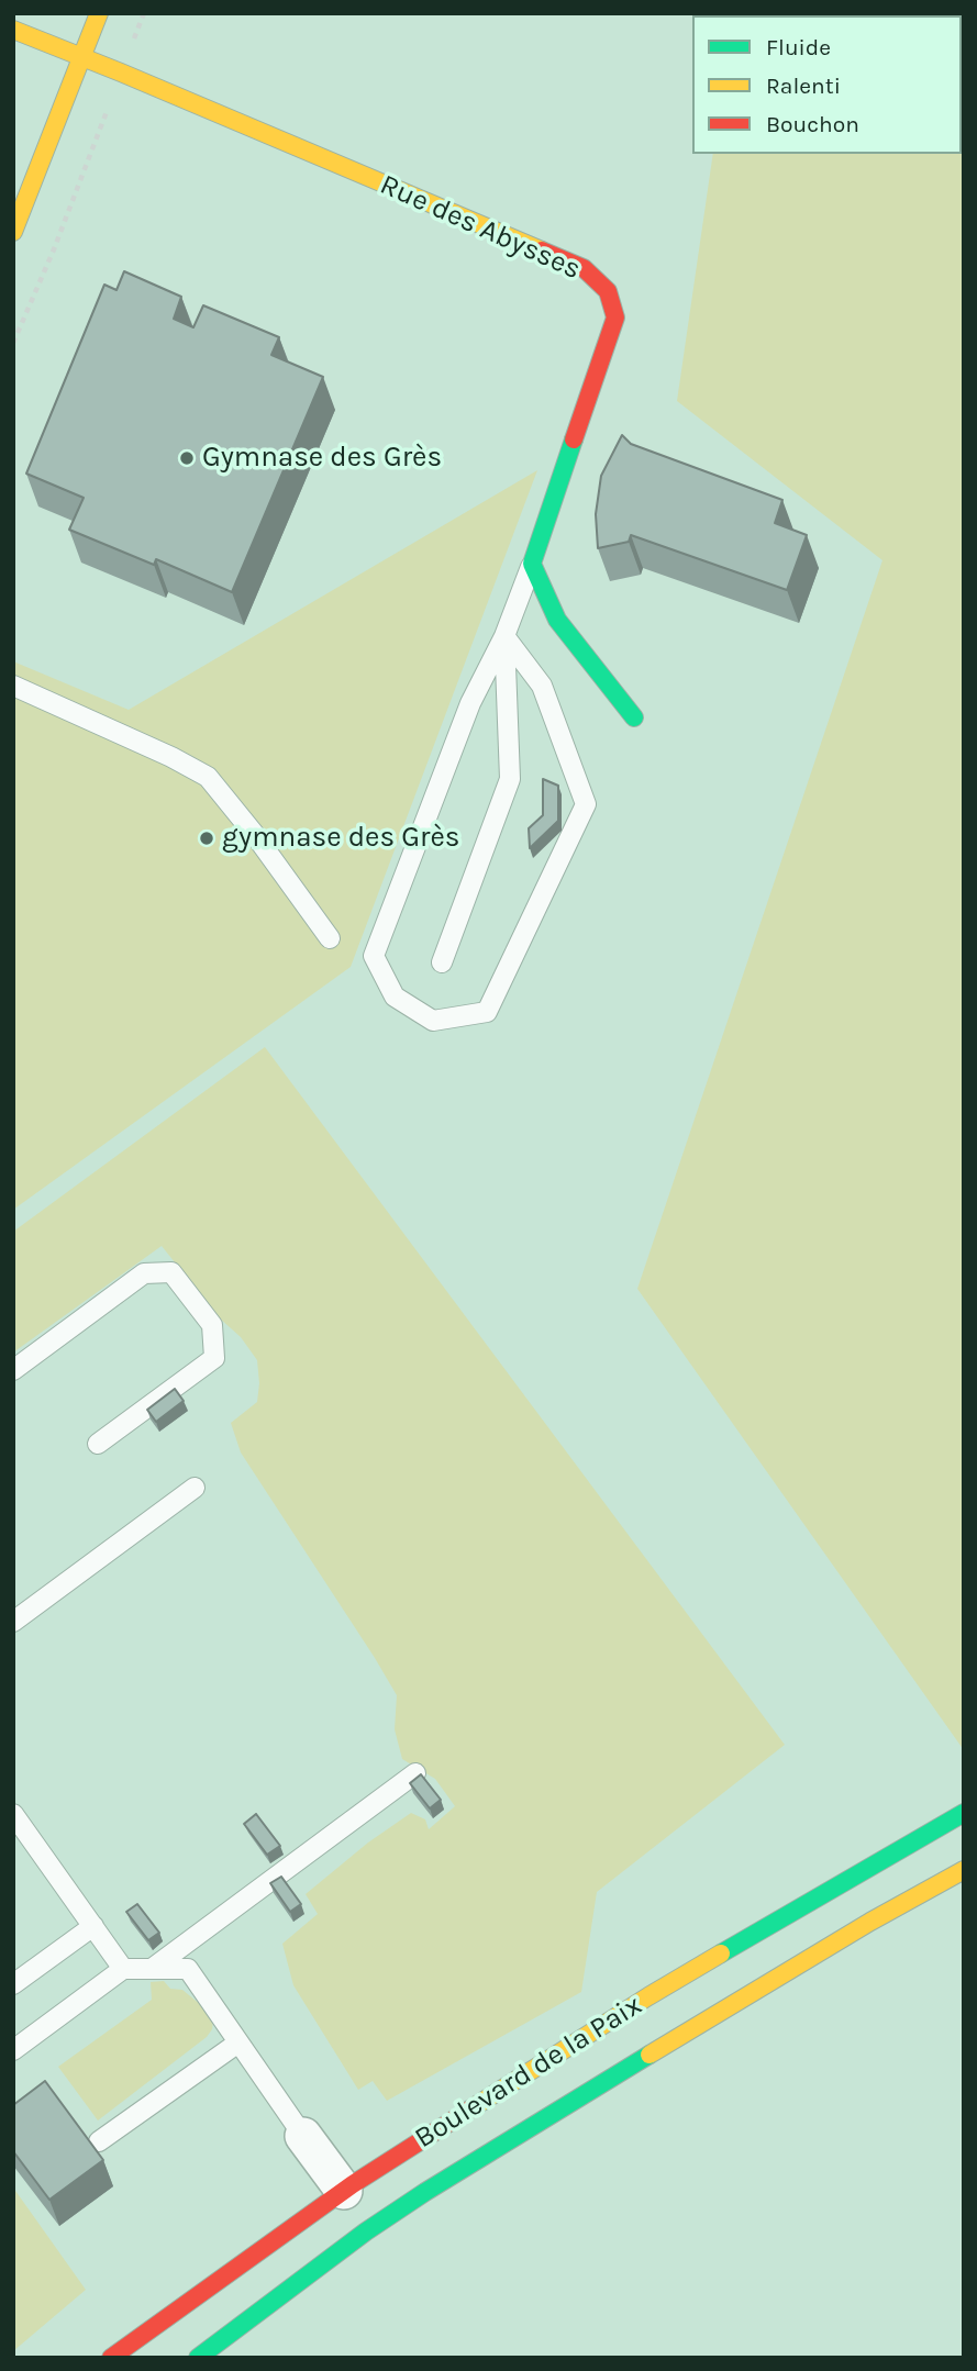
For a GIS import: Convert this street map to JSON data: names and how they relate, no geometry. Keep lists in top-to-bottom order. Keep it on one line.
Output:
{"streets":{"main road":["Rue des Abysses","Boulevard de la Paix"]},"places":["Gymnase des Grès","gymnase des Grès"],"legend":["Fluide","Ralenti","Bouchon"]}
